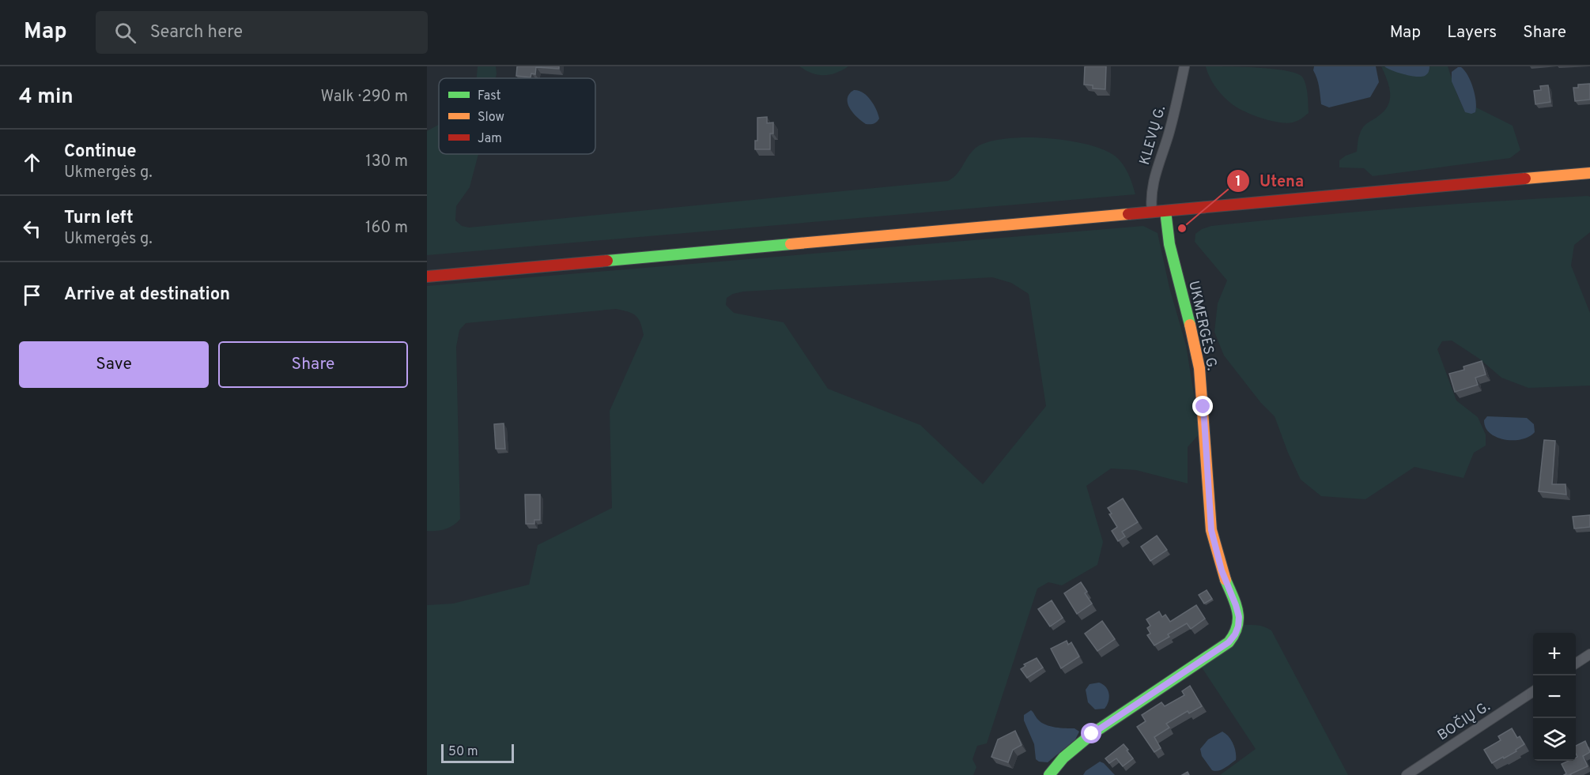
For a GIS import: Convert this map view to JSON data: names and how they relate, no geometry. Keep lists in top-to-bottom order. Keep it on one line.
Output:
{"streets":{"main road":["UKMERGĖS G."],"street":["KLEVŲ G.","BOČIŲ G."]},"places":["Utena"],"legend":["Fast","Slow","Jam"],"scale_bar":"50 m","page":{"header":"Map","search":"Search here","nav":["Map","Layers","Share"],"heading":["4 min","Walk · 290 m"],"list":[["Continue","Ukmergės g.","130 m"],["Turn left","Ukmergės g.","160 m"],"Arrive at destination"],"buttons":["Save","Share"],"map_buttons":["+","−"],"scale":"50 m"}}
